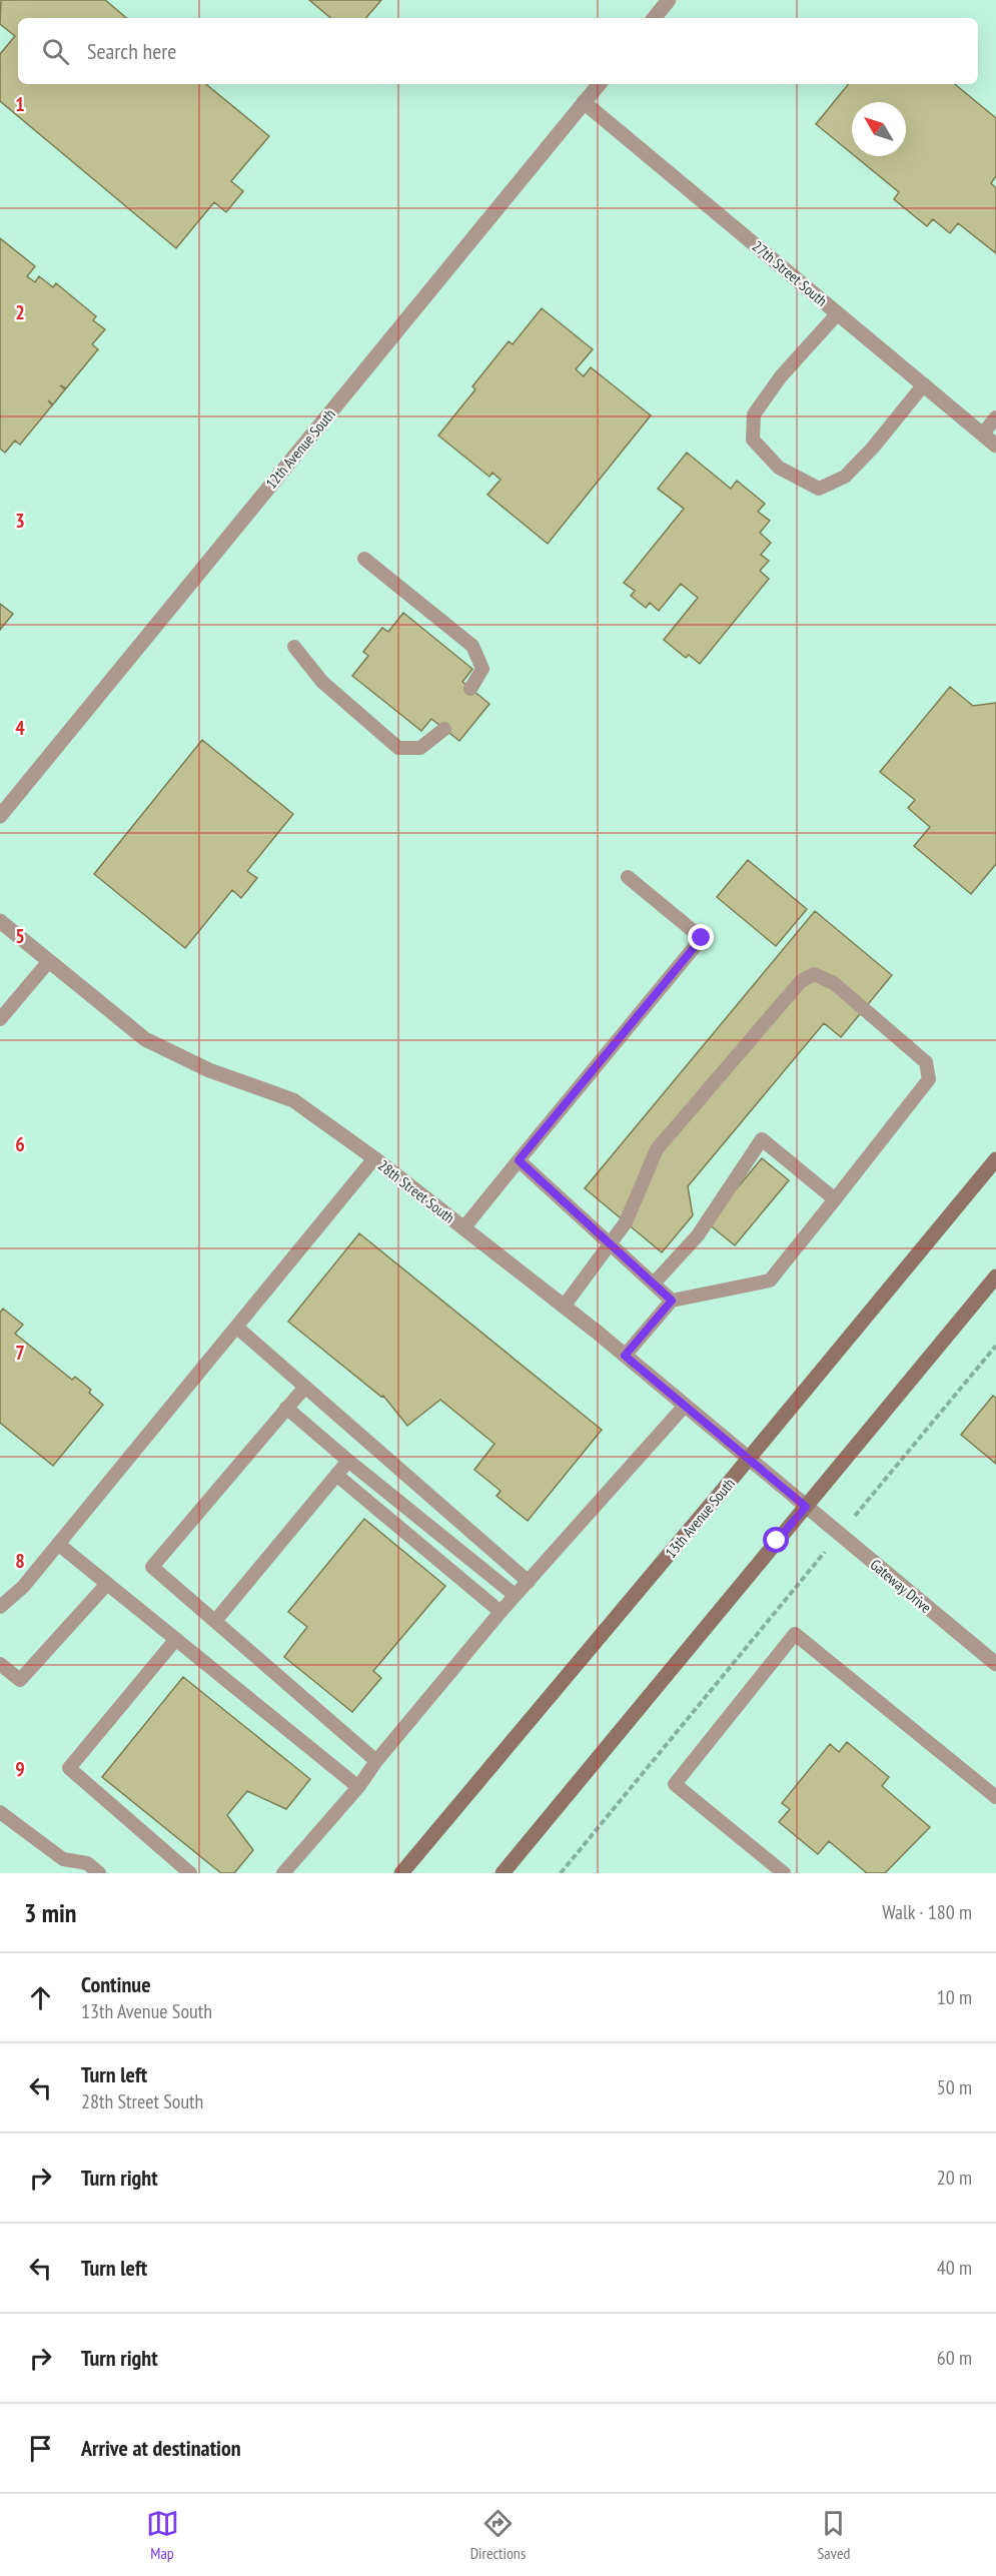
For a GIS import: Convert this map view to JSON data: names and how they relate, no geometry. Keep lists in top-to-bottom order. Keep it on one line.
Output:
{"streets":{"main road":["13th Avenue South"],"street":["27th Street South","12th Avenue South","28th Street South","Gateway Drive"]},"crossings":[["27th Street South","12th Avenue South"],["28th Street South","13th Avenue South"],["28th Street South","Gateway Drive"]],"north":"top left","page":{"search":"Search here","heading":["3 min","Walk · 180 m"],"list":[["Continue","13th Avenue South","10 m"],["Turn left","28th Street South","50 m"],["Turn right","20 m"],["Turn left","40 m"],["Turn right","60 m"],"Arrive at destination"],"nav":["Map","Directions","Saved"]},"grid":{"rows":["1","2","3","4","5","6","7","8","9"]}}
